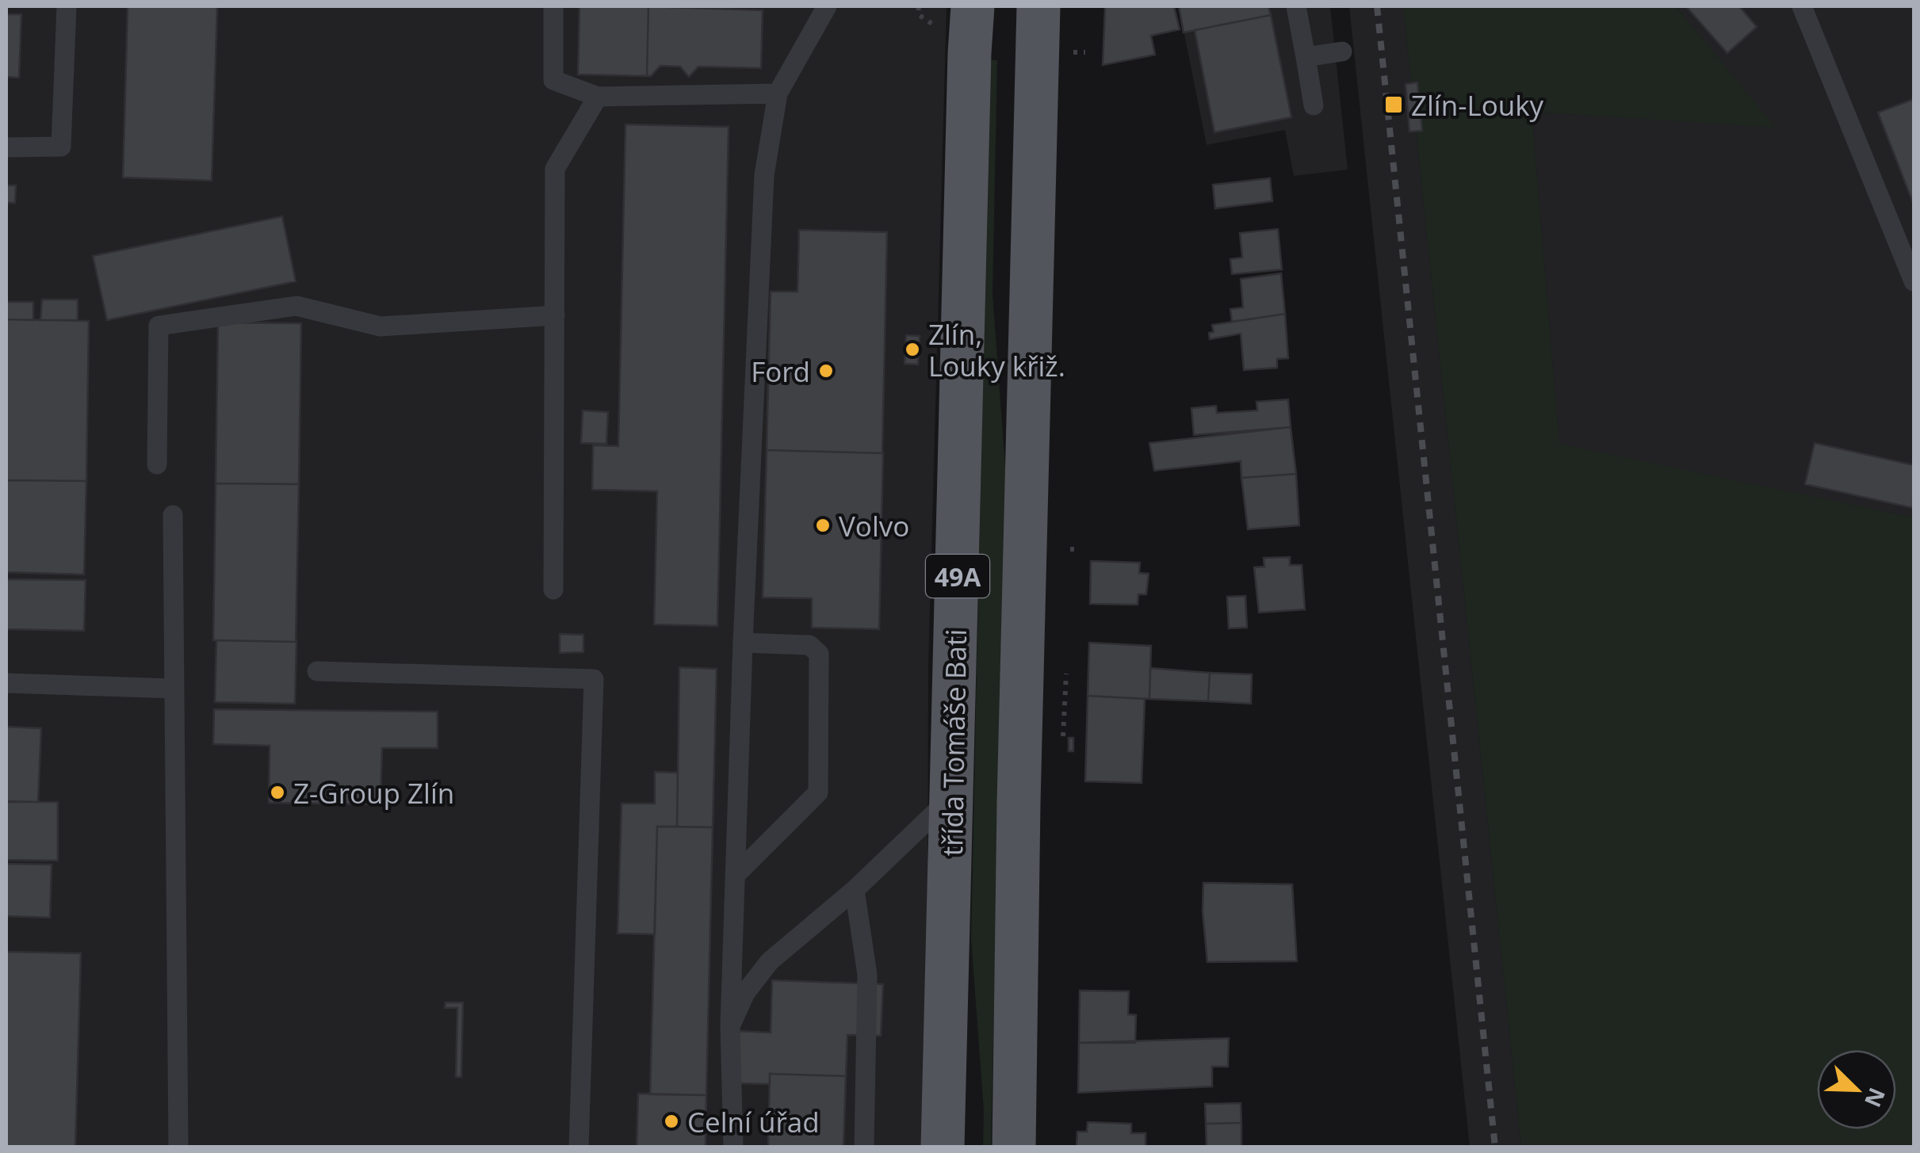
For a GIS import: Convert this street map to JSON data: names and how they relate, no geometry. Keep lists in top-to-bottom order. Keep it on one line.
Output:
{"streets":{"main road":["49A","třída Tomáše Bati"]},"places":{"transit":["Zlín-Louky"],"other":["Zlín, Louky křiž.","Ford","Volvo","Z-Group Zlín","Celní úřad"]},"north":"bottom right"}
